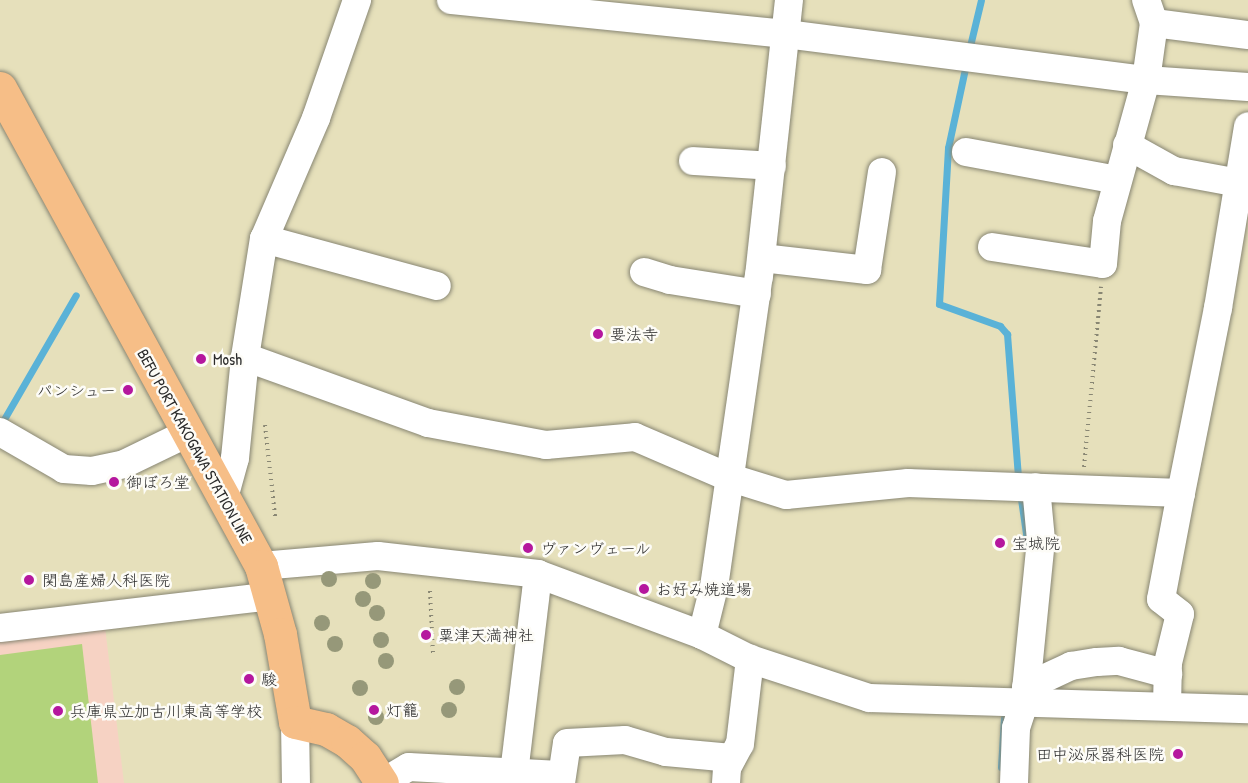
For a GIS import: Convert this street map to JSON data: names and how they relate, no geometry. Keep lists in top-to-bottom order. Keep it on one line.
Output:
{"streets":{"main road":["BEFU PORT KAKOGAWA STATION LINE"]},"places":["要法寺","Mosh","パンシュー","御ぼろ堂","宝城院","ヴァンヴェール","関島産婦人科医院","お好み焼道場","粟津天満神社","駿","灯籠","兵庫県立加古川東高等学校","田中泌尿器科医院"]}
